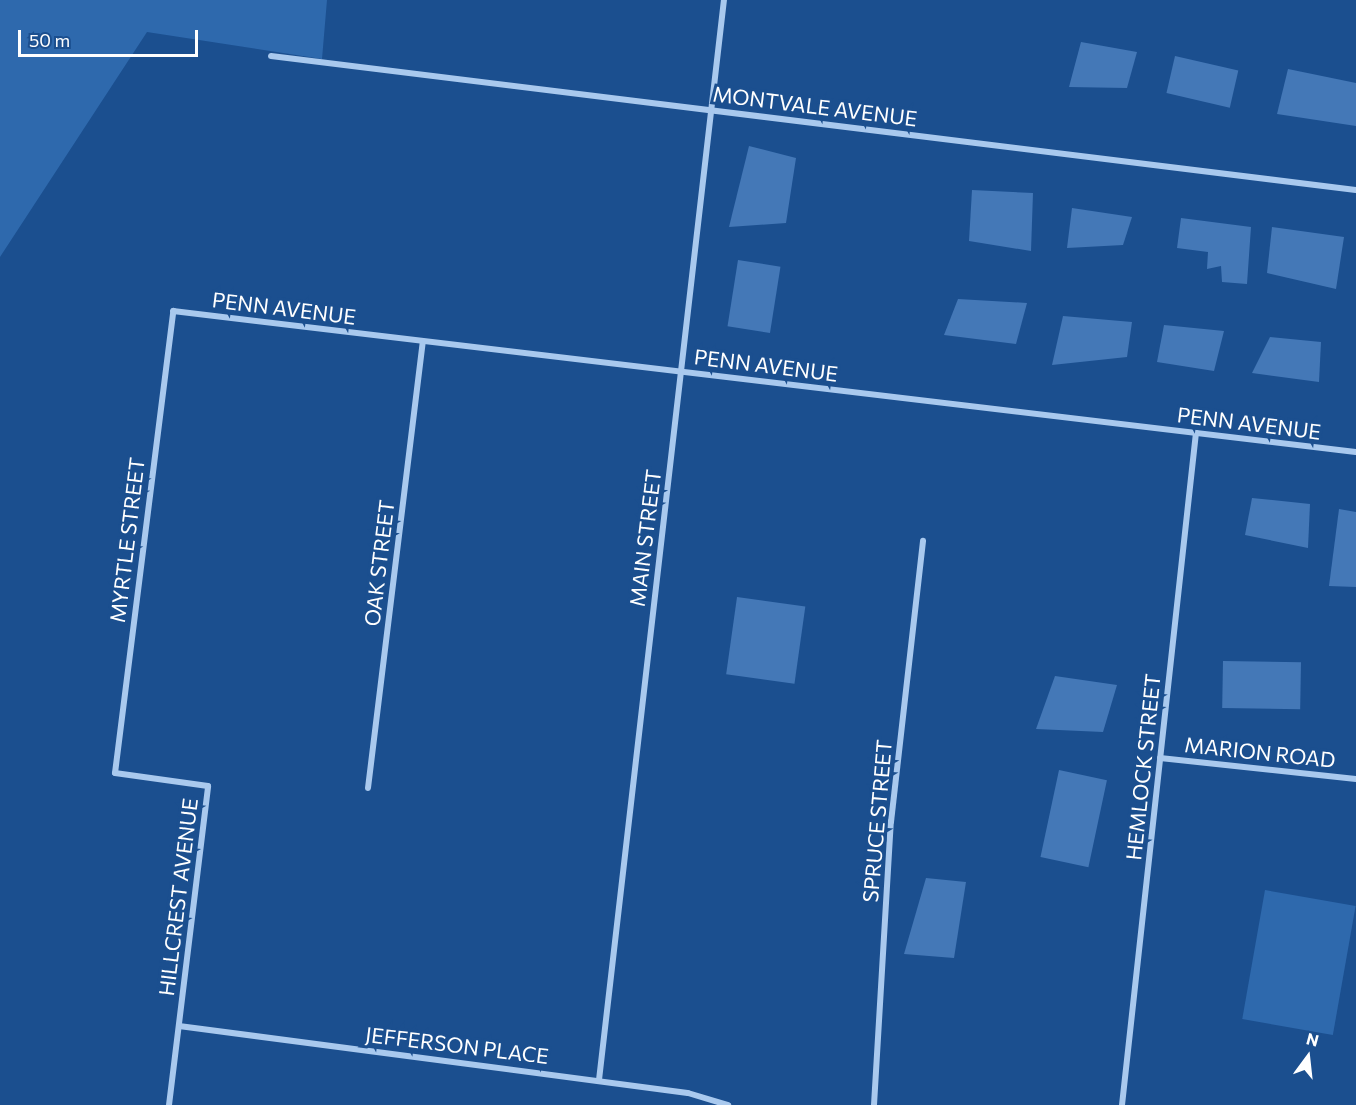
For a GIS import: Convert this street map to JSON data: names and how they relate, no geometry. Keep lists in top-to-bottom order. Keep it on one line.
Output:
{"streets":{"street":["MONTVALE AVENUE","PENN AVENUE","MAIN STREET","MYRTLE STREET","OAK STREET","MARION ROAD","HEMLOCK STREET","SPRUCE STREET","HILLCREST AVENUE","JEFFERSON PLACE"]},"crossings":[["MONTVALE AVENUE","MAIN STREET"],["PENN AVENUE","MAIN STREET"],["PENN AVENUE","MYRTLE STREET"],["PENN AVENUE","OAK STREET"],["PENN AVENUE","HEMLOCK STREET"],["MAIN STREET","JEFFERSON PLACE"],["MYRTLE STREET","HILLCREST AVENUE"],["MARION ROAD","HEMLOCK STREET"],["HILLCREST AVENUE","JEFFERSON PLACE"]],"scale_bar":"50 m","north":"top"}
